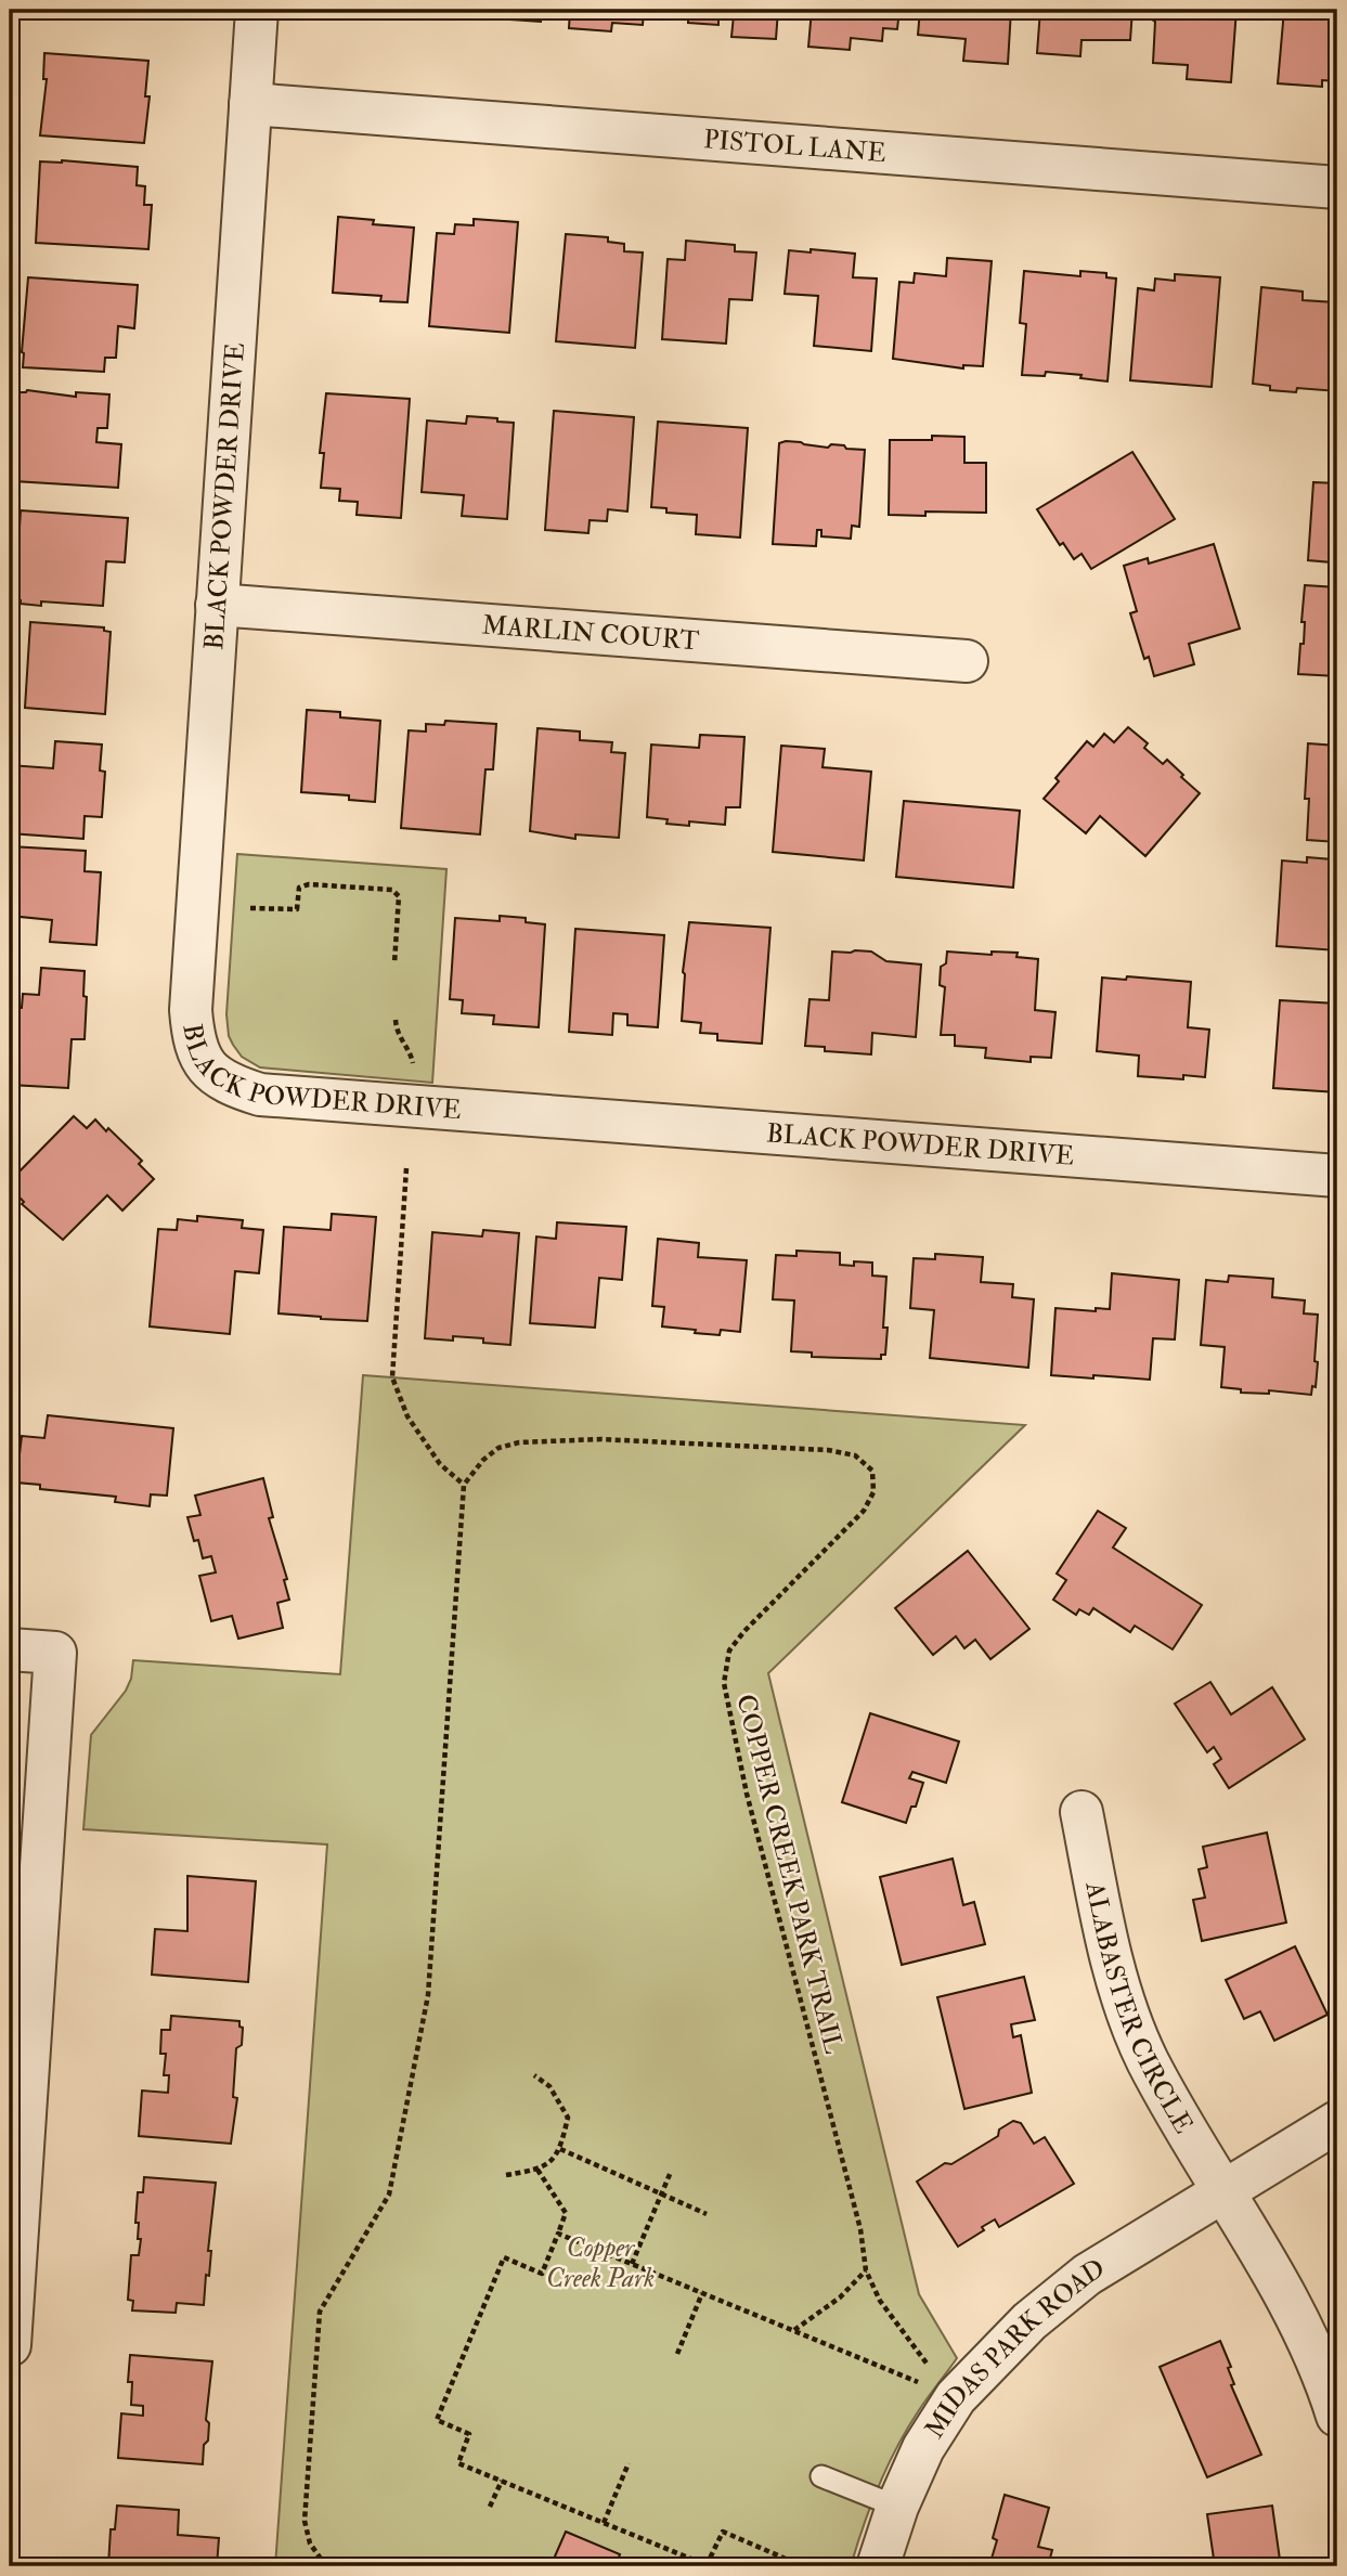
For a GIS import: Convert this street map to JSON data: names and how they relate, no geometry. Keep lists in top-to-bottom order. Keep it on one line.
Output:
{"streets":{"street":["PISTOL LANE","BLACK POWDER DRIVE","MARLIN COURT","ALABASTER CIRCLE","MIDAS PARK ROAD"],"path":["COPPER CREEK PARK TRAIL"]},"crossings":[["PISTOL LANE","BLACK POWDER DRIVE"],["BLACK POWDER DRIVE","MARLIN COURT"],["ALABASTER CIRCLE","MIDAS PARK ROAD"]],"parks":["Copper Creek Park"]}
